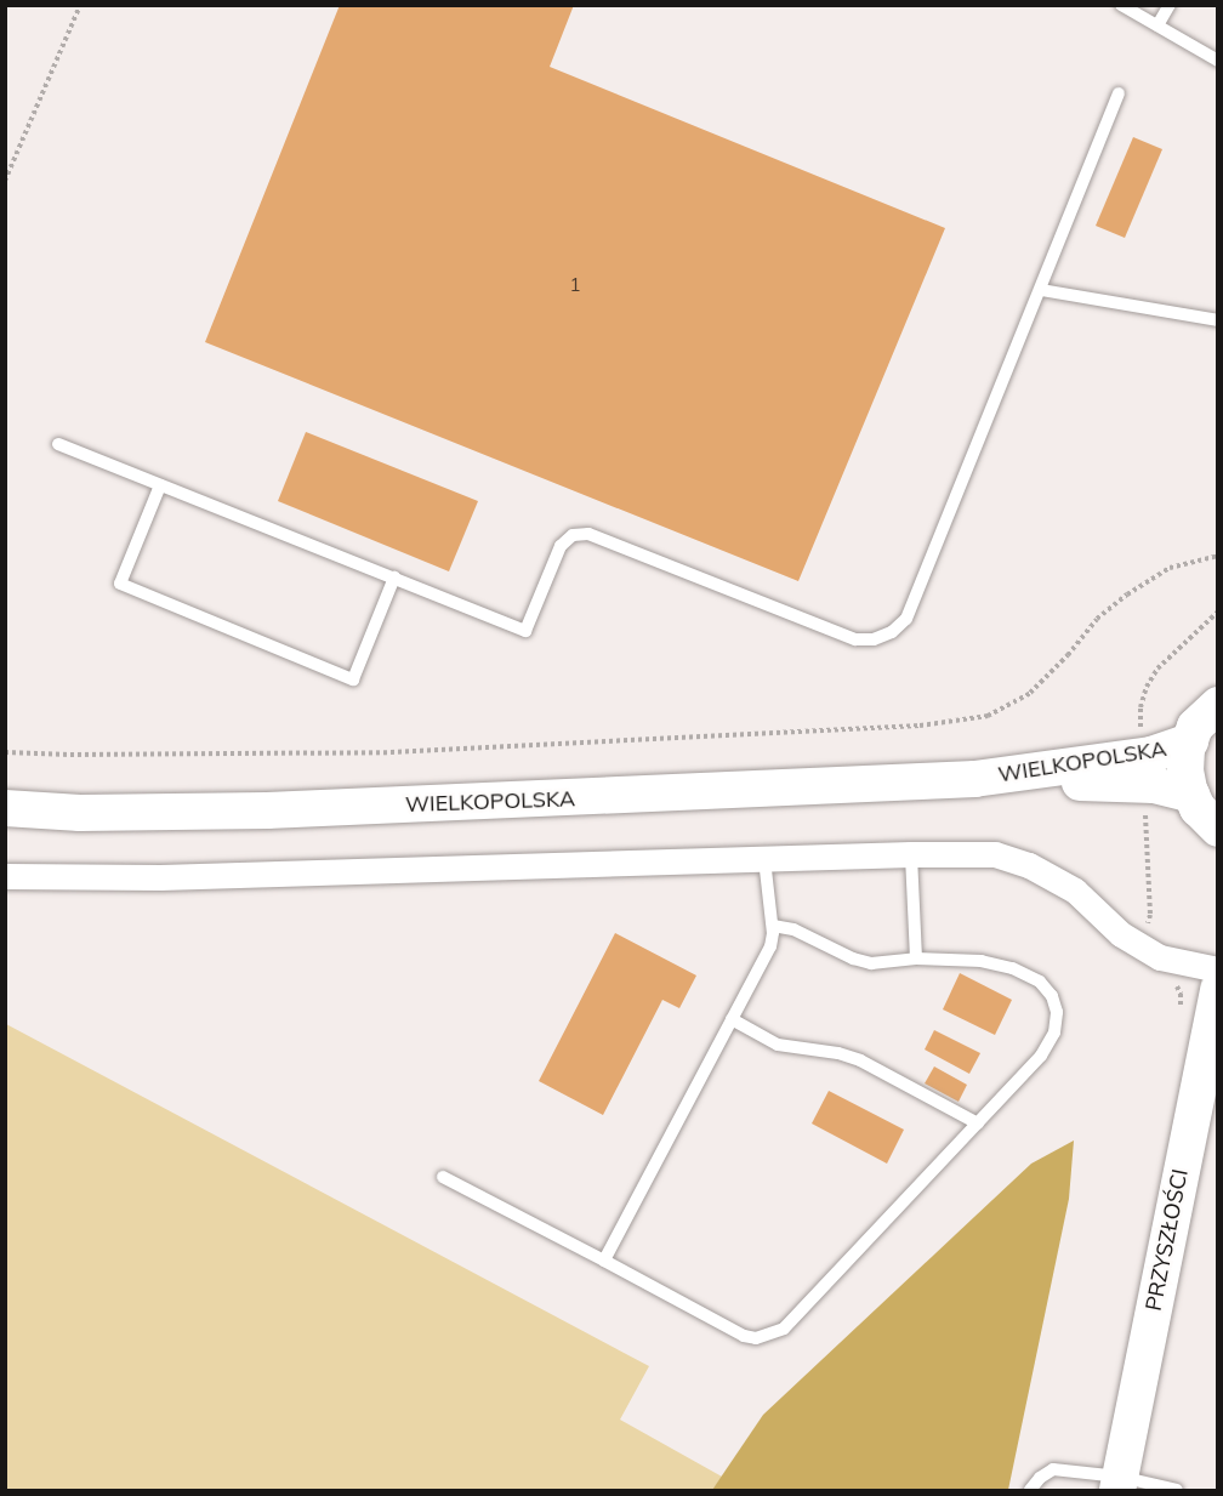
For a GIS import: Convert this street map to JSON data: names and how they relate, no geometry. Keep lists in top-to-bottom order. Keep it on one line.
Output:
{"streets":{"main road":["WIELKOPOLSKA","PRZYSZŁOŚCI"]},"house_numbers":["1"]}
